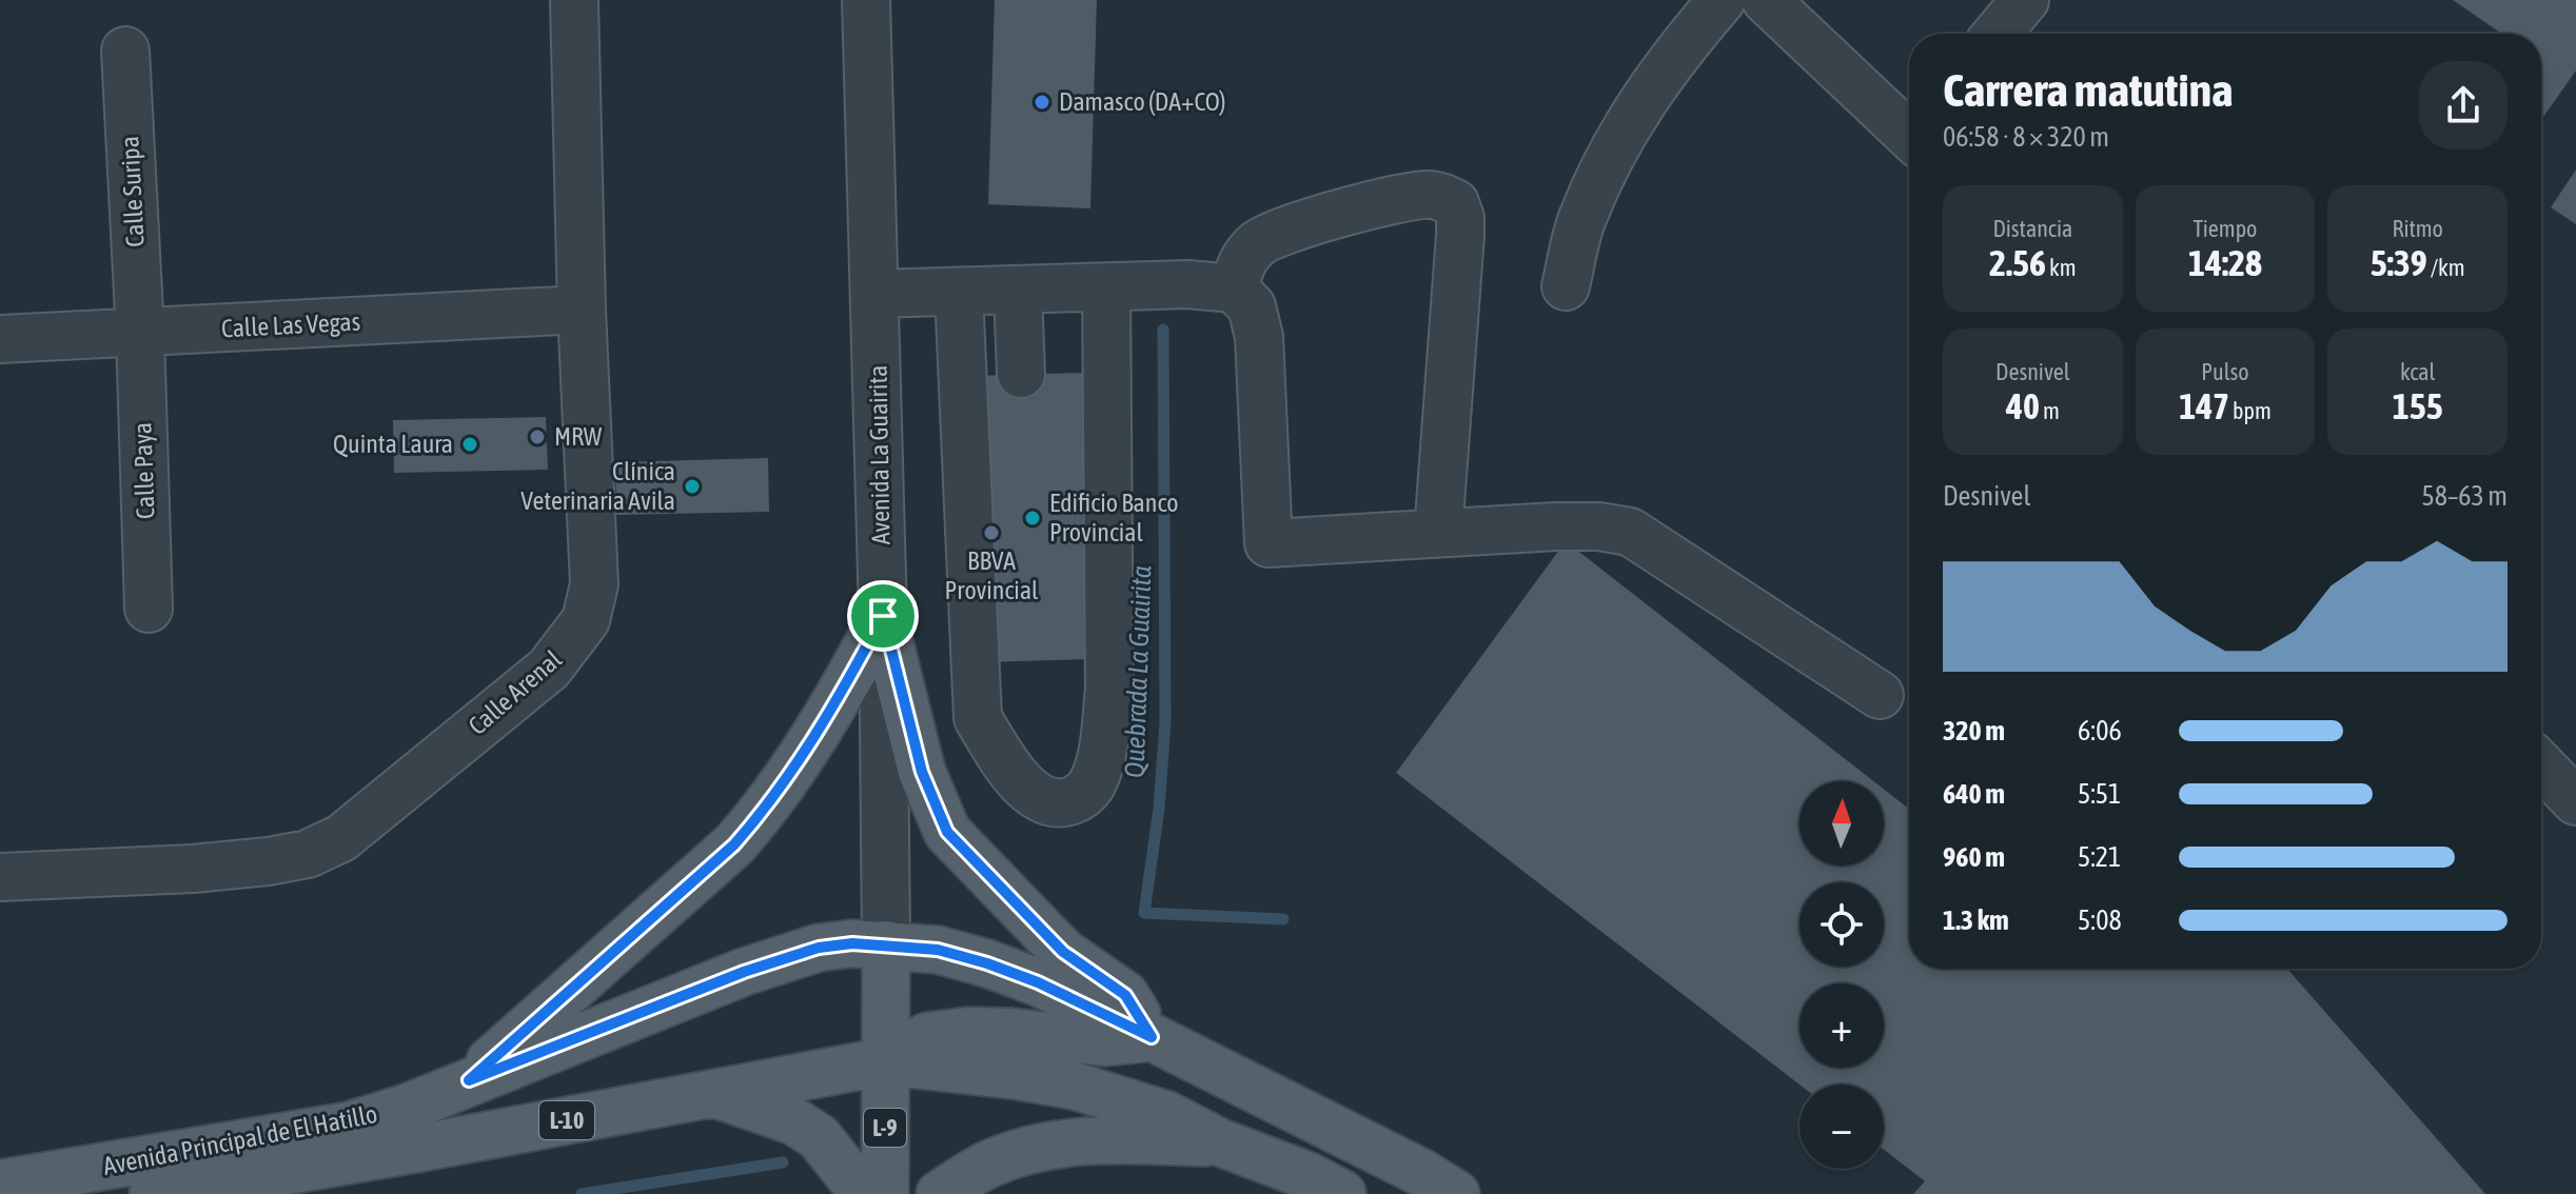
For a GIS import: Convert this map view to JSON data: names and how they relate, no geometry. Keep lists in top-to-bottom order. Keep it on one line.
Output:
{"streets":{"main road":["Avenida La Guairita","L-10","L-9","Avenida Principal de El Hatillo"],"street":["Calle Suripa","Calle Las Vegas","Calle Paya","Calle Arenal"]},"crossings":[["Calle Suripa","Calle Las Vegas"],["Calle Suripa","Calle Paya"],["Calle Las Vegas","Calle Paya"],["Calle Las Vegas","Calle Arenal"],["Avenida La Guairita","L-9"],["Avenida La Guairita","Avenida Principal de El Hatillo"],["L-10","Avenida Principal de El Hatillo"],["L-9","Avenida Principal de El Hatillo"]],"water":["Quebrada La Guairita"],"places":["Damasco (DA+CO)","MRW","Quinta Laura","Clínica Veterinaria Avila","Edificio Banco Provincial","BBVA Provincial"],"north":"top","page":{"heading":["Carrera matutina","06:58 · 8 × 320 m"],"stats":[["Distancia","2.56 km"],["Tiempo","14:28"],["Ritmo","5:39 /km"],["Desnivel","40 m"],["Pulso","147 bpm"],["kcal","155"]],"chart":["Desnivel","58–63 m"],"list":[{"name":"320 m","note":"6:06"},{"name":"640 m","note":"5:51"},{"name":"960 m","note":"5:21"},{"name":"1.3 km","note":"5:08"}],"map_buttons":["+","−"]}}
